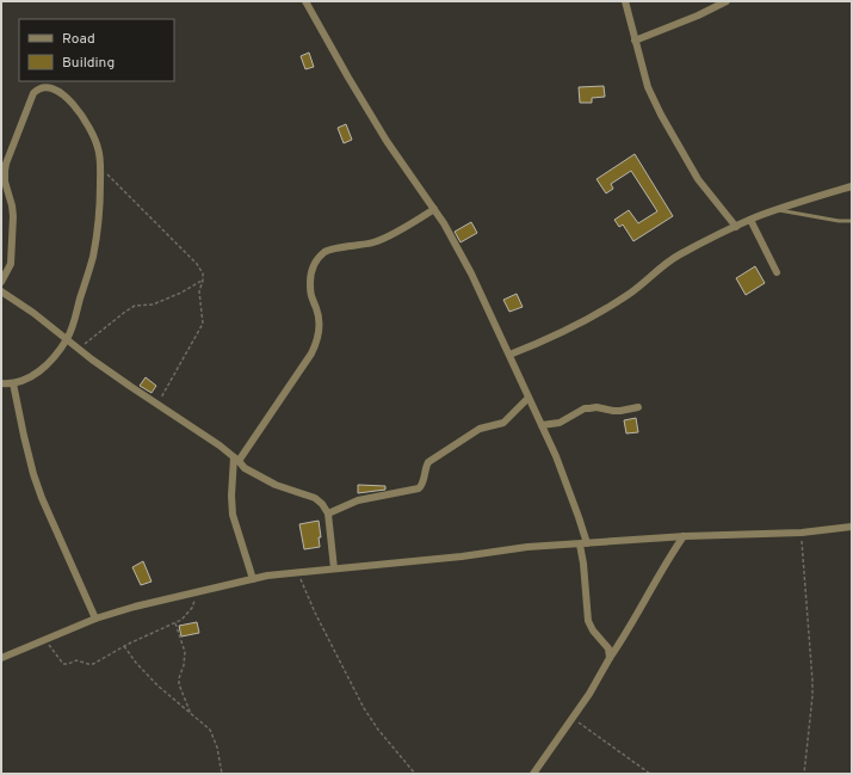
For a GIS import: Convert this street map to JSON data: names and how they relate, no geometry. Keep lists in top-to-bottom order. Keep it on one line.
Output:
{"legend":["Road","Building"]}
